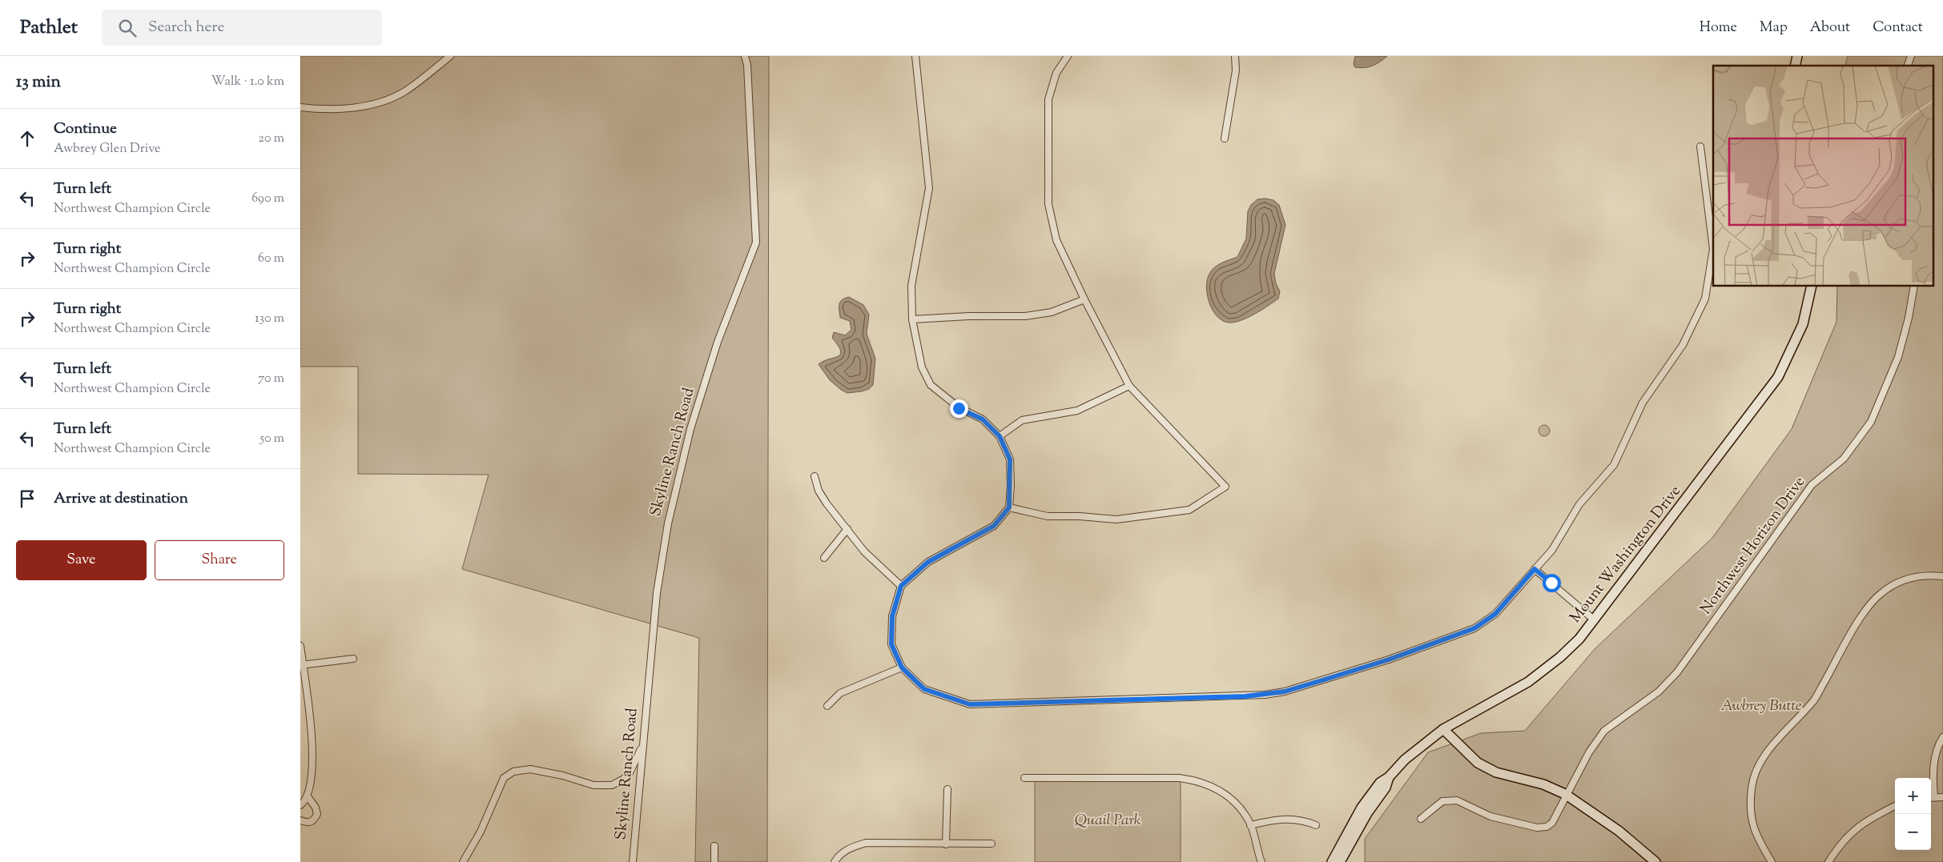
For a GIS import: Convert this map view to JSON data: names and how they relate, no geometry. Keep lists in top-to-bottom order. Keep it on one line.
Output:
{"streets":{"main road":["Mount Washington Drive"],"street":["Skyline Ranch Road","Northwest Horizon Drive"]},"parks":["Awbrey Butte","Quail Park"],"page":{"header":"Pathlet","search":"Search here","nav":["Home","Map","About","Contact"],"heading":["13 min","Walk · 1.0 km"],"list":[["Continue","Awbrey Glen Drive","20 m"],["Turn left","Northwest Champion Circle","690 m"],["Turn right","Northwest Champion Circle","60 m"],["Turn right","Northwest Champion Circle","130 m"],["Turn left","Northwest Champion Circle","70 m"],["Turn left","Northwest Champion Circle","50 m"],"Arrive at destination"],"buttons":["Save","Share"],"map_buttons":["+","−"]}}
